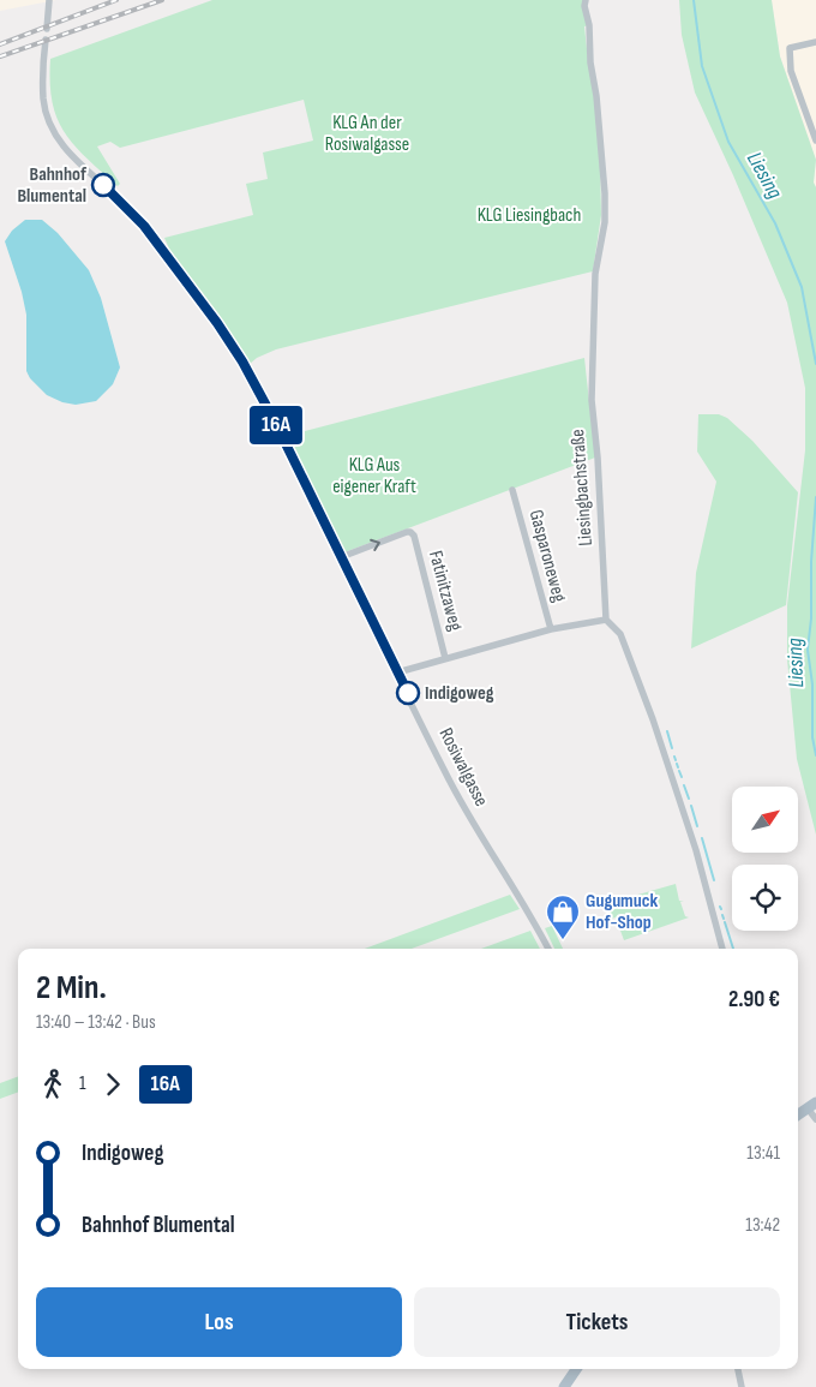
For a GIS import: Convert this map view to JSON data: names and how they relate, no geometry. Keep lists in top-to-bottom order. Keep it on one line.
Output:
{"streets":{"street":["Liesingbachstraße","Gasparoneweg","Fatinitzaweg","Rosiwalgasse"]},"crossings":[["Fatinitzaweg","Rosiwalgasse"]],"water":["Liesing"],"parks":["KLG An der Rosiwalgasse","KLG Liesingbach","KLG Aus eigener Kraft"],"places":{"other":["Bahnhof Blumental","Indigoweg"],"shop":["Gugumuck Hof-Shop"]},"lines":["bus line 16A"],"north":"top right","page":{"on_map":"16A","heading":["2 Min.","13:40 – 13:42 · Bus","2.90 €"],"legs":["1","16A"],"list":[{"name":"Indigoweg","value":"13:41"},{"name":"Bahnhof Blumental","value":"13:42"}],"buttons":["Los","Tickets"]}}
